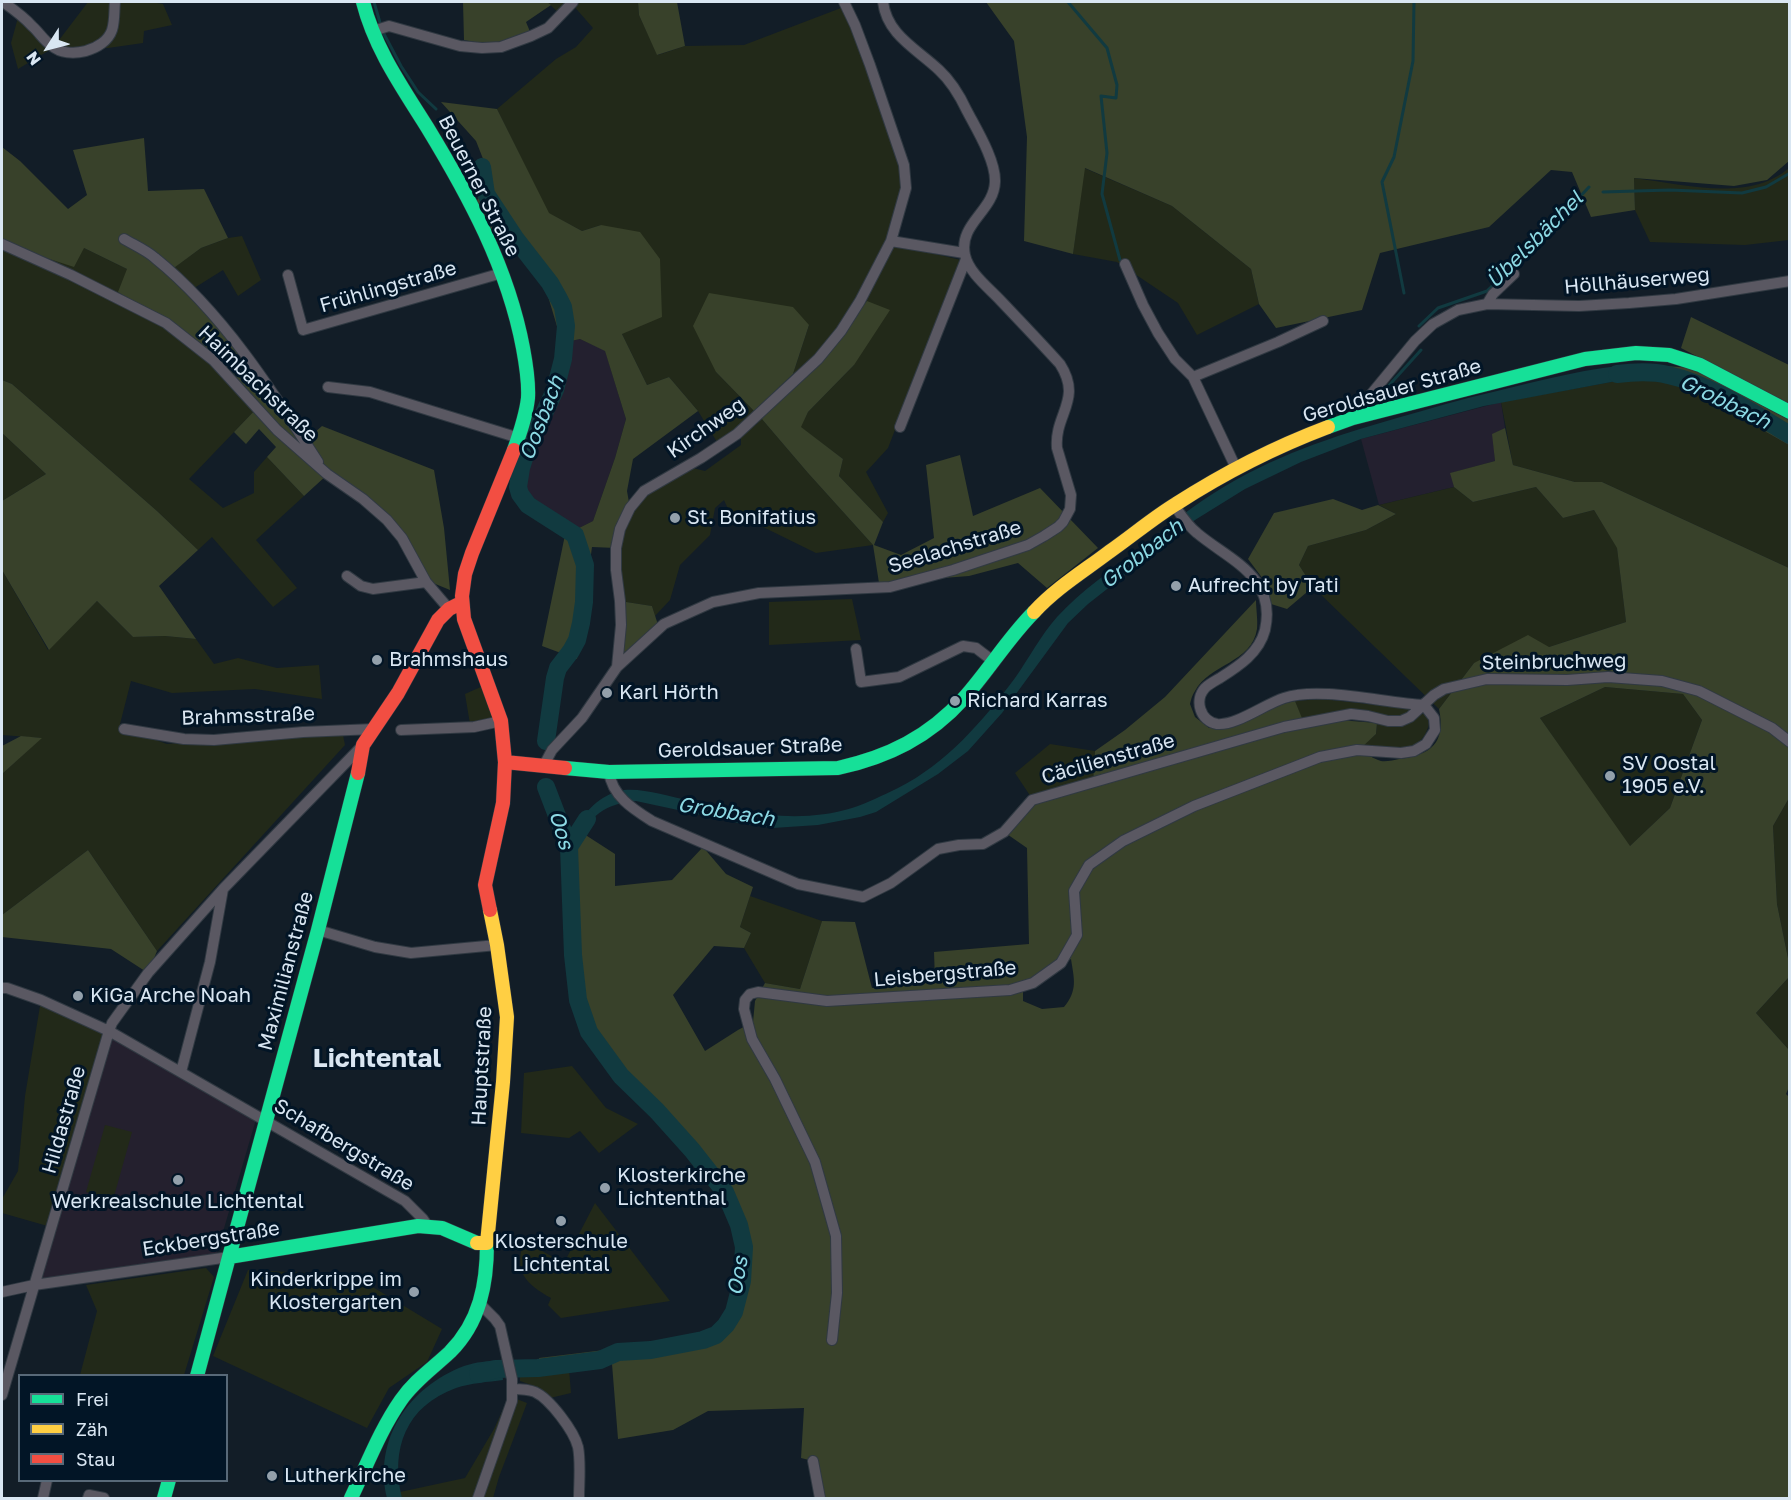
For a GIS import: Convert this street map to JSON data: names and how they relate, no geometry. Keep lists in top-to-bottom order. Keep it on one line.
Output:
{"streets":{"main road":["Beuerner Straße","Geroldsauer Straße","Maximilianstraße","Hauptstraße","Eckbergstraße"],"street":["Höllhäuserweg","Frühlingstraße","Haimbachstraße","Kirchweg","Seelachstraße","Steinbruchweg","Brahmsstraße","Cäcilienstraße","Leisbergstraße","Hildastraße","Schafbergstraße"]},"crossings":[["Beuerner Straße","Frühlingstraße"],["Beuerner Straße","Haimbachstraße"],["Beuerner Straße","Maximilianstraße"],["Beuerner Straße","Hauptstraße"],["Höllhäuserweg","Geroldsauer Straße"],["Haimbachstraße","Maximilianstraße"],["Haimbachstraße","Hauptstraße"],["Geroldsauer Straße","Seelachstraße"],["Geroldsauer Straße","Cäcilienstraße"],["Geroldsauer Straße","Hauptstraße"],["Kirchweg","Seelachstraße"],["Steinbruchweg","Cäcilienstraße"],["Steinbruchweg","Leisbergstraße"],["Brahmsstraße","Maximilianstraße"],["Cäcilienstraße","Leisbergstraße"],["Maximilianstraße","Hauptstraße"],["Maximilianstraße","Hildastraße"],["Maximilianstraße","Schafbergstraße"],["Maximilianstraße","Eckbergstraße"],["Hildastraße","Schafbergstraße"],["Hildastraße","Eckbergstraße"],["Schafbergstraße","Eckbergstraße"]],"districts":["Lichtental"],"water":["Übelsbächel","Grobbach","Oosbach","Oos"],"places":["St. Bonifatius","Aufrecht by Tati","Brahmshaus","Karl Hörth","Richard Karras","SV Oostal 1905 e.V.","KiGa Arche Noah","Werkrealschule Lichtental","Klosterkirche Lichtenthal","Klosterschule Lichtental","Kinderkrippe im Klostergarten","Lutherkirche"],"legend":["Frei","Zäh","Stau"],"north":"bottom left"}
